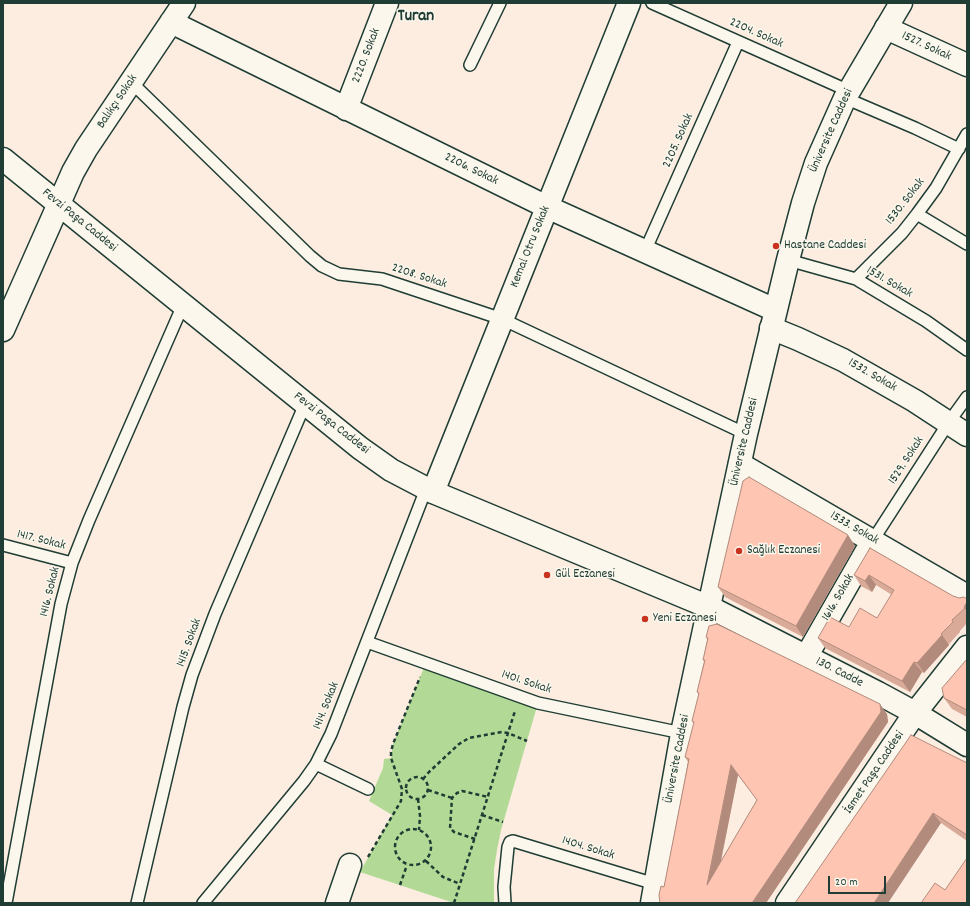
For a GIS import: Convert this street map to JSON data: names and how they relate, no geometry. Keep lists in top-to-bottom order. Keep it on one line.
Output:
{"streets":{"street":["1527. Sokak","2220. Sokak","Balıkçı Sokak","Üniversite Caddesi","2206. Sokak","Fevzi Paşa Caddesi","Kemal Otru Sokak","1532. Sokak","1533. Sokak","1616. Sokak","130. Cadde","İsmet Paşa Caddesi"],"lane":["2204. Sokak","2205. Sokak","1530. Sokak","2208. Sokak","1531. Sokak","1529. Sokak","1417. Sokak","1416. Sokak","1415. Sokak","1401. Sokak","1414. Sokak","1404. Sokak"]},"crossings":[["2204. Sokak","Üniversite Caddesi"],["2204. Sokak","2205. Sokak"],["2204. Sokak","1530. Sokak"],["1527. Sokak","Üniversite Caddesi"],["2220. Sokak","2206. Sokak"],["Balıkçı Sokak","2206. Sokak"],["Balıkçı Sokak","Fevzi Paşa Caddesi"],["Balıkçı Sokak","2208. Sokak"],["Üniversite Caddesi","2206. Sokak"],["Üniversite Caddesi","Fevzi Paşa Caddesi"],["Üniversite Caddesi","2208. Sokak"],["Üniversite Caddesi","1531. Sokak"],["Üniversite Caddesi","1532. Sokak"],["Üniversite Caddesi","1533. Sokak"],["Üniversite Caddesi","130. Cadde"],["Üniversite Caddesi","1401. Sokak"],["Üniversite Caddesi","1404. Sokak"],["2205. Sokak","2206. Sokak"],["2206. Sokak","Kemal Otru Sokak"],["2206. Sokak","1532. Sokak"],["1530. Sokak","1531. Sokak"],["Fevzi Paşa Caddesi","Kemal Otru Sokak"],["Fevzi Paşa Caddesi","1416. Sokak"],["Fevzi Paşa Caddesi","1415. Sokak"],["Fevzi Paşa Caddesi","130. Cadde"],["Fevzi Paşa Caddesi","1414. Sokak"],["Kemal Otru Sokak","2208. Sokak"],["Kemal Otru Sokak","1414. Sokak"],["1532. Sokak","1529. Sokak"],["1529. Sokak","1533. Sokak"],["1529. Sokak","1616. Sokak"],["1533. Sokak","1616. Sokak"],["1417. Sokak","1416. Sokak"],["1616. Sokak","130. Cadde"],["130. Cadde","İsmet Paşa Caddesi"],["1401. Sokak","1414. Sokak"]],"districts":["Turan"],"places":["Hastane Caddesi","Sağlık Eczanesi","Gül Eczanesi","Yeni Eczanesi"],"scale_bar":"20 m"}
